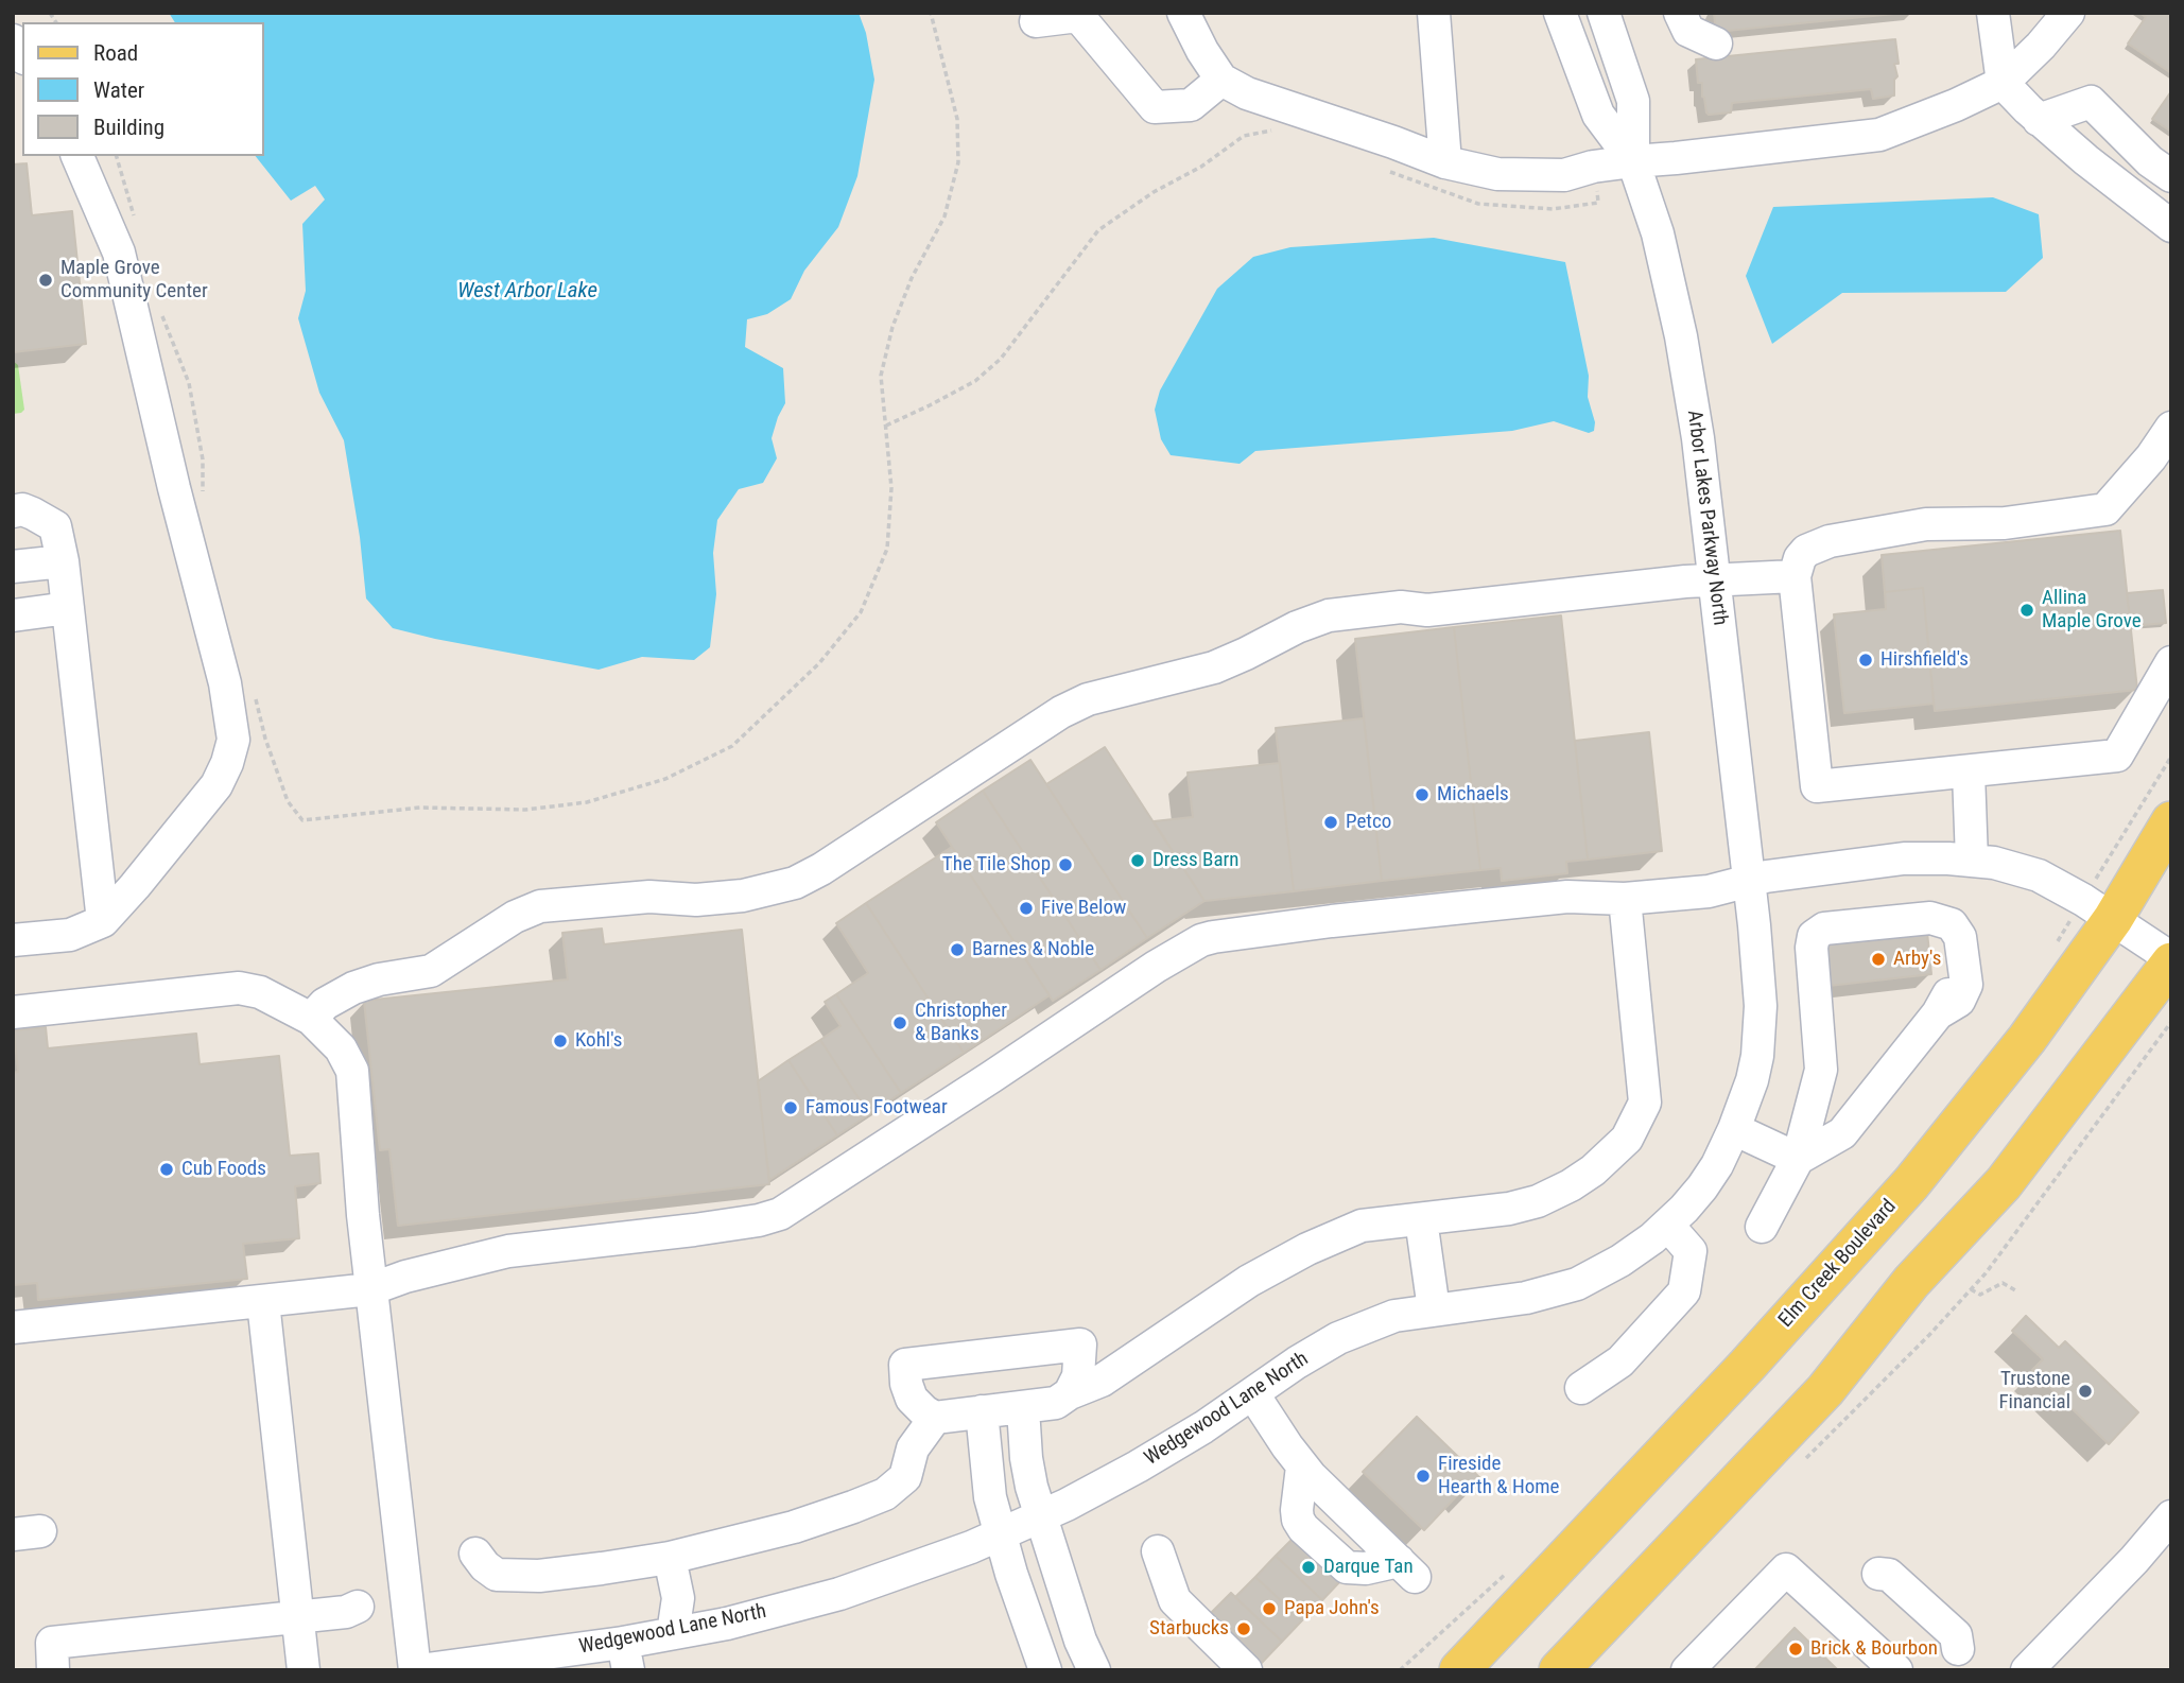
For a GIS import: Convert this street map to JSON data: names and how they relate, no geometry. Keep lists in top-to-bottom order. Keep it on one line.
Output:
{"streets":{"main road":["Elm Creek Boulevard"],"street":["Arbor Lakes Parkway North","Wedgewood Lane North"]},"crossings":[["Arbor Lakes Parkway North","Wedgewood Lane North"]],"water":["West Arbor Lake"],"places":["Maple Grove Community Center","Allina Maple Grove","Hirshfield's","Michaels","Petco","Dress Barn","The Tile Shop","Five Below","Barnes & Noble","Arby's","Christopher & Banks","Kohl's","Famous Footwear","Cub Foods","Trustone Financial","Fireside Hearth & Home","Darque Tan","Papa John's","Starbucks","Brick & Bourbon"],"legend":["Road","Water","Building"]}
